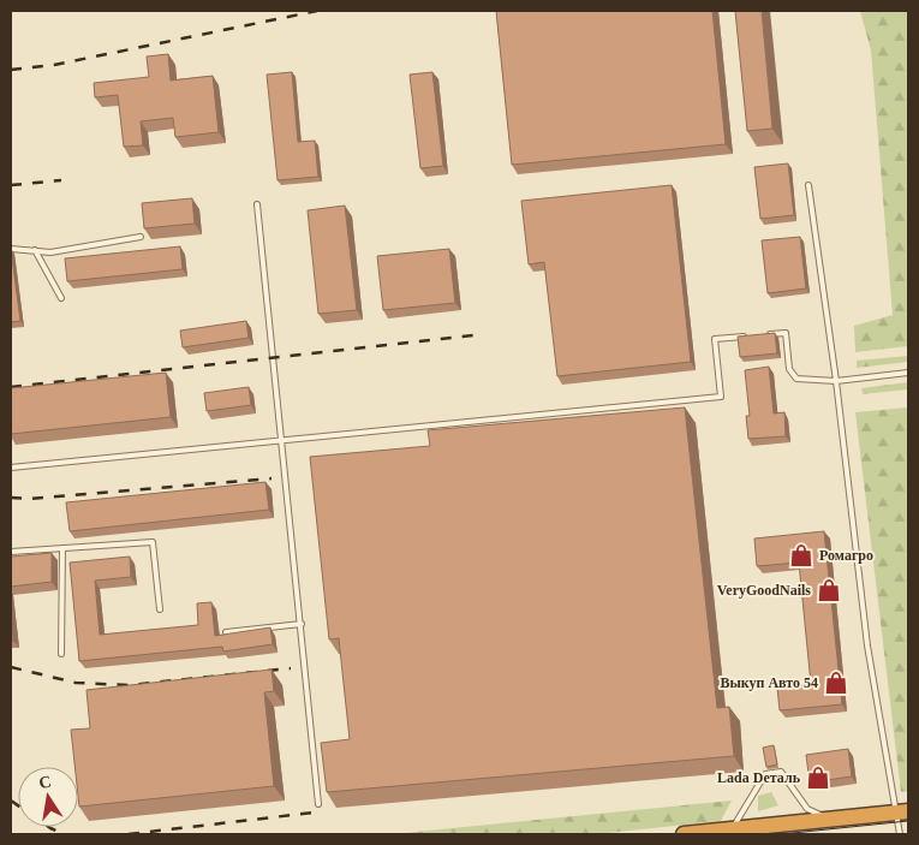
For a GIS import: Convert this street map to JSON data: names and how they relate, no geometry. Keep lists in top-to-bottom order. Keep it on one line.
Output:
{"places":{"shop":["Ромагро","VeryGoodNails","Выкуп Авто 54","Lada Dеталь"]},"north":"top"}
